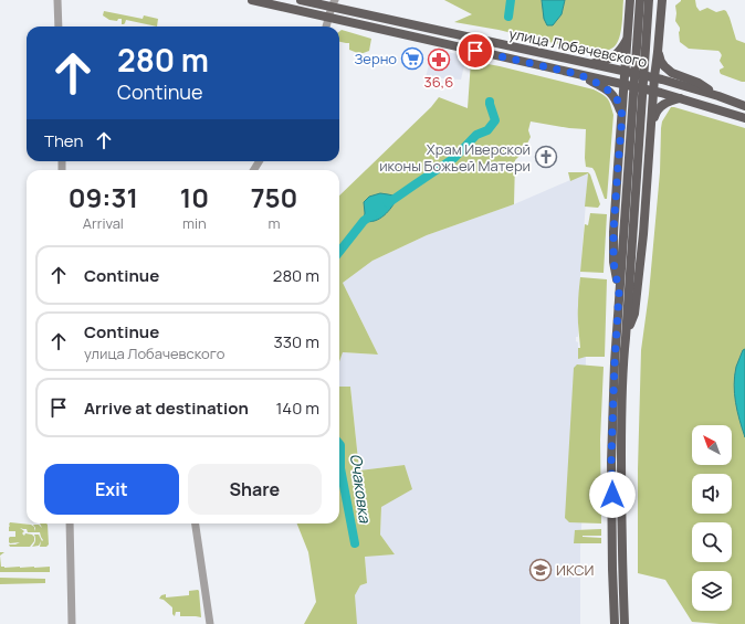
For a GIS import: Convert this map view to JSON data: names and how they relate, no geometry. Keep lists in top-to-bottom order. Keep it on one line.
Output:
{"streets":{"main road":["улица Лобачевского"]},"water":["Очаковка"],"places":{"supermarket":["Зерно"],"pharmacy":["36,6"],"church":["Храм Иверской иконы Божьей Матери"],"school or university":["ИКСИ"]},"north":"top left","page":{"turn":["280 m","Continue"],"then":"Then","eta":["09:31","Arrival","10","min","750","m"],"list":[{"name":"Continue","value":"280 m"},{"name":"Continue","note":"улица Лобачевского","value":"330 m"},{"name":"Arrive at destination","value":"140 m"}],"buttons":["Exit","Share"]}}
